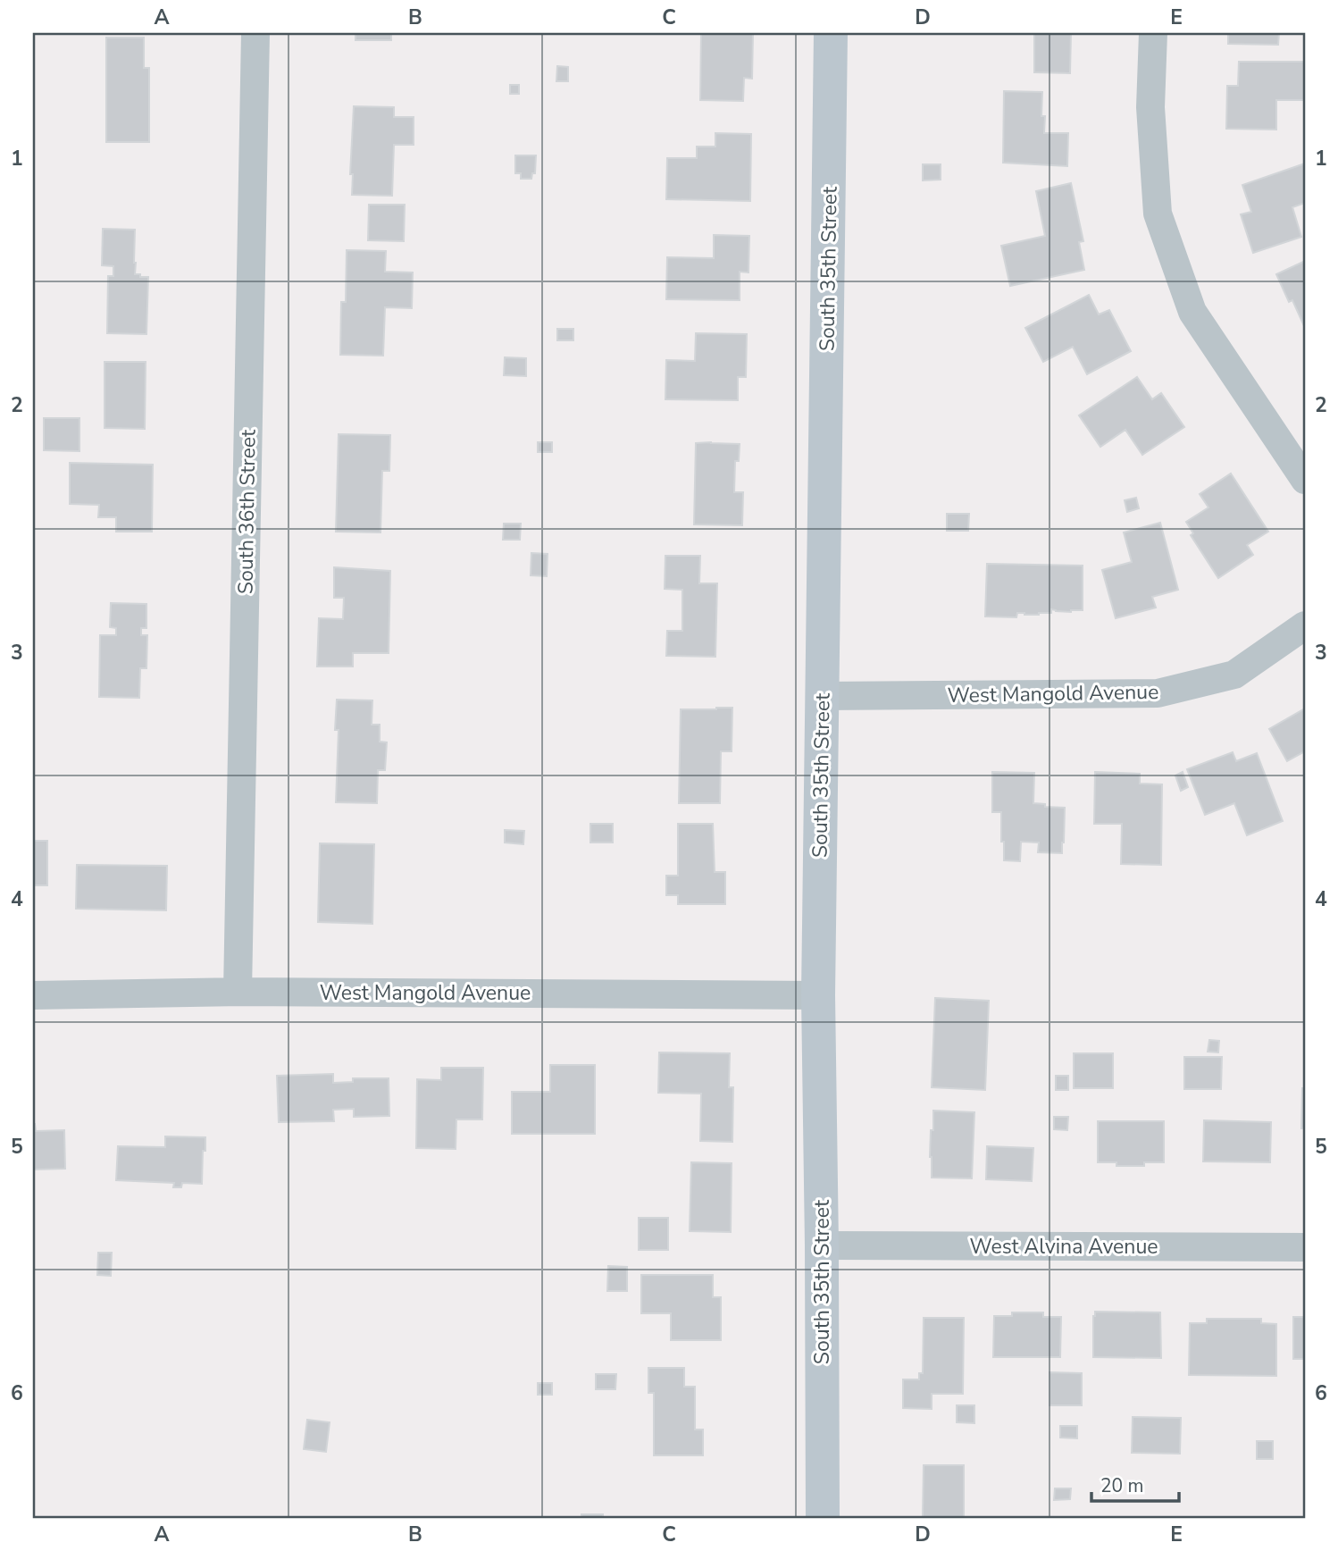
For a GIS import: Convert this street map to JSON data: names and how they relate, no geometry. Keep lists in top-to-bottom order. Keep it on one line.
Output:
{"streets":{"street":["South 35th Street","South 36th Street","West Mangold Avenue","West Alvina Avenue"]},"crossings":[["South 35th Street","West Mangold Avenue"],["South 35th Street","West Alvina Avenue"],["South 36th Street","West Mangold Avenue"]],"scale_bar":"20 m","grid":{"columns":["A","B","C","D","E"],"rows":["1","2","3","4","5","6"]}}
